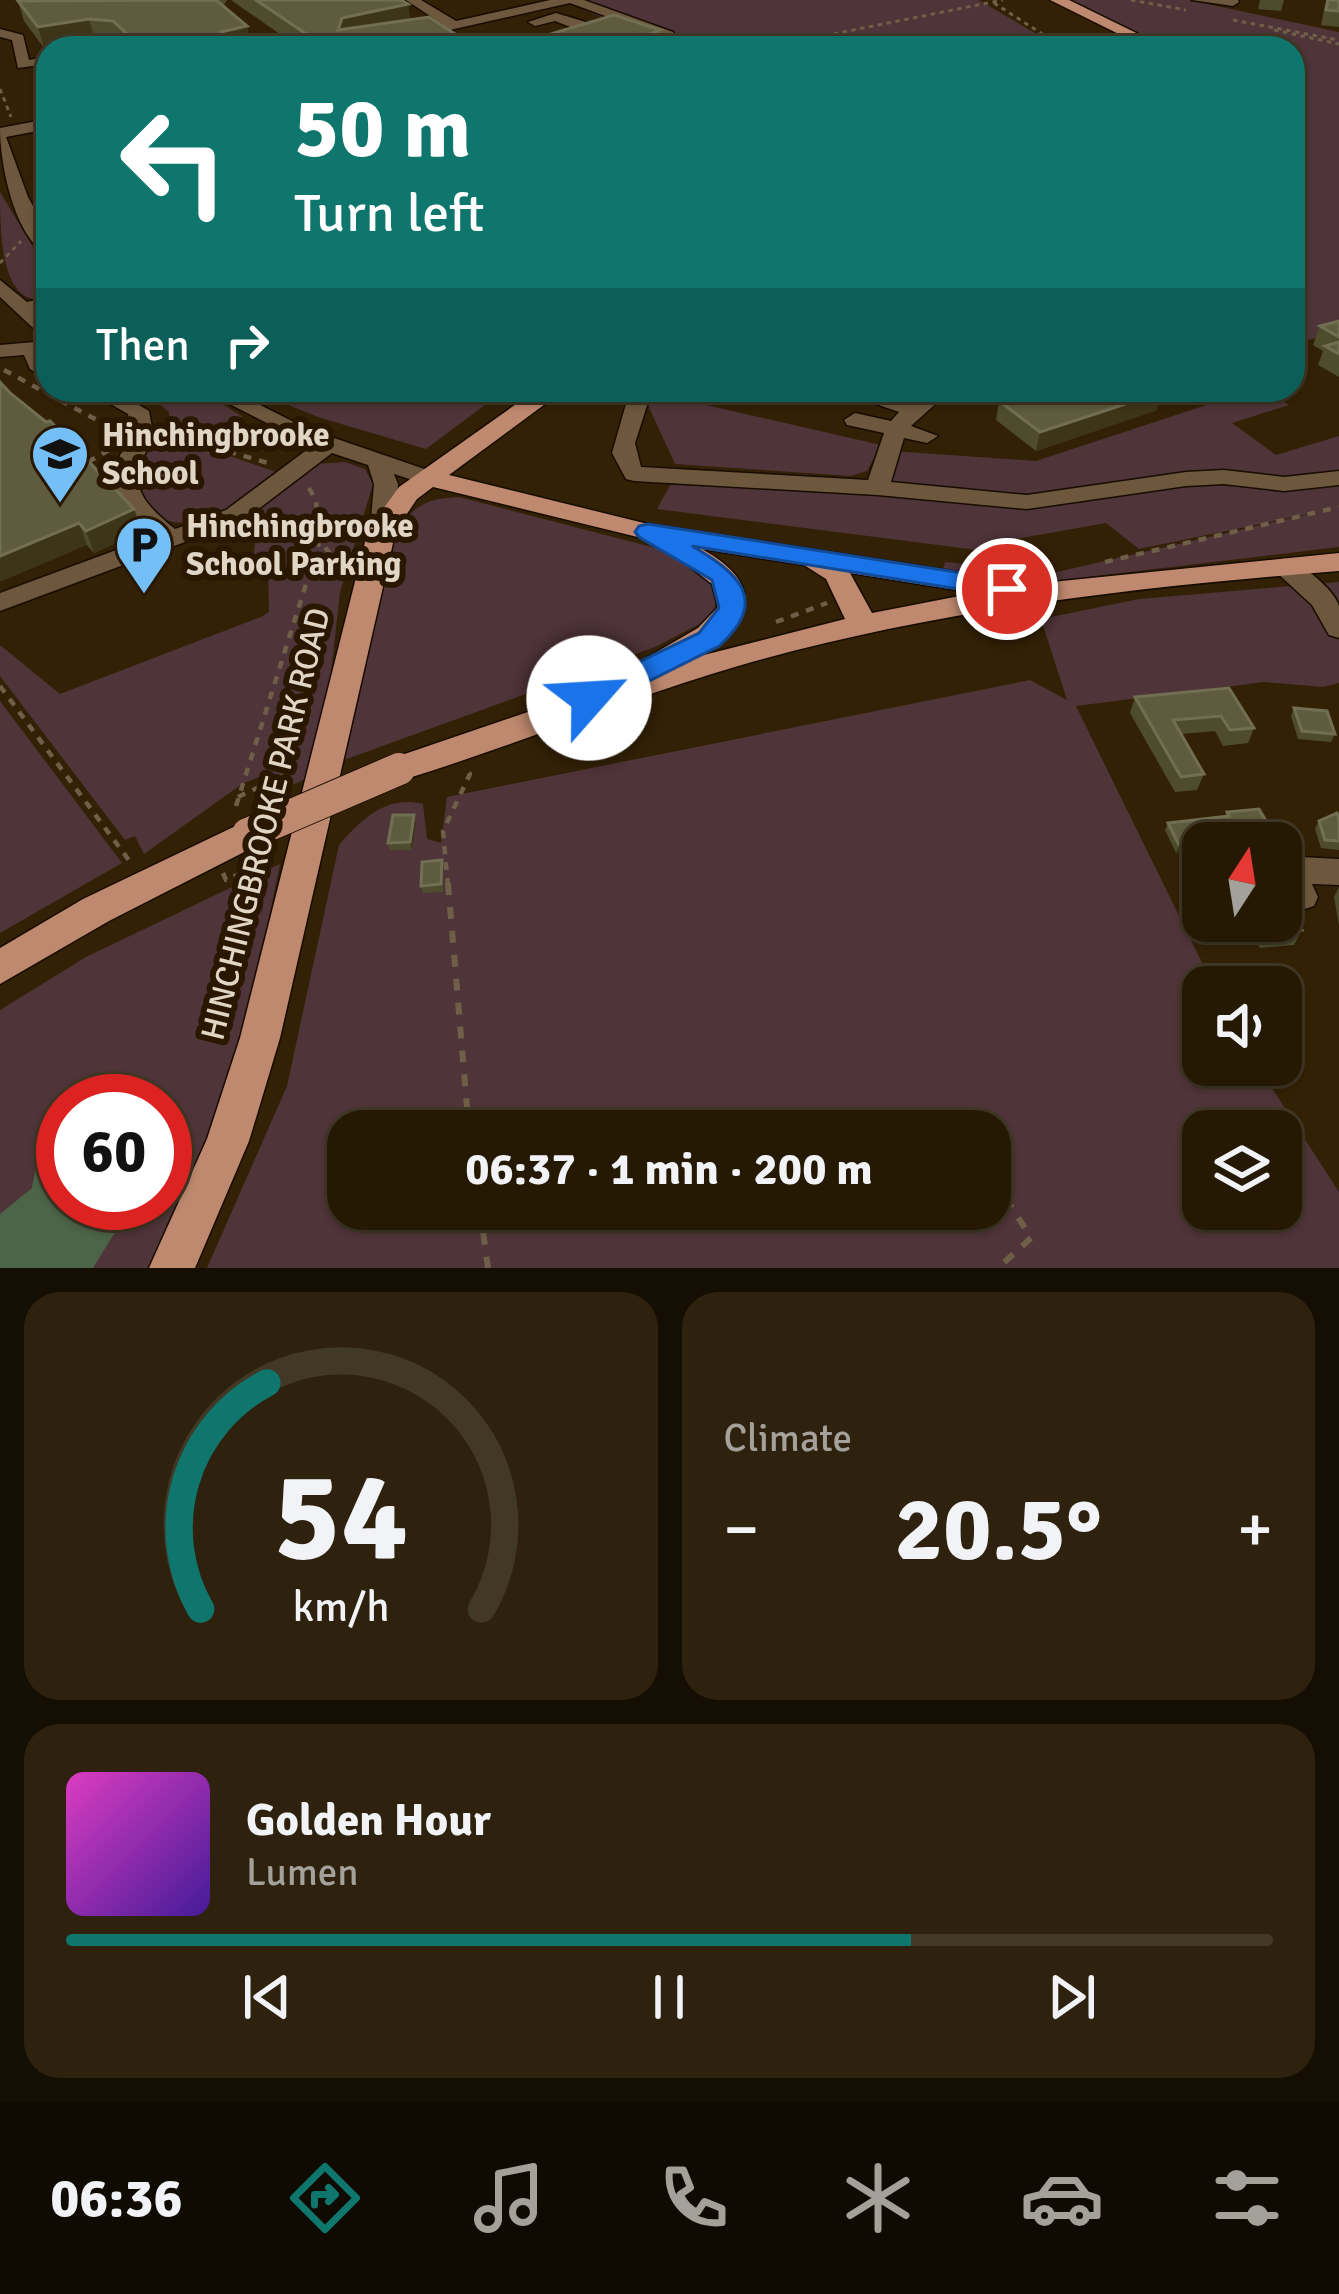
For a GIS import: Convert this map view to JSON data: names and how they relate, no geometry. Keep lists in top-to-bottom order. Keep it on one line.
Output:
{"streets":{"main road":["HINCHINGBROOKE PARK ROAD"]},"places":{"school or university":["Hinchingbrooke School"],"parking":["Hinchingbrooke School Parking"]},"north":"top","page":{"turn":["50 m","Turn left"],"then":"Then","limit":"60","trip":"06:37 · 1 min · 200 m","tile":"Climate","heat":["−","20.5°","+"],"song":["Golden Hour","Lumen"],"tabs":"06:36","gauge":["54","km/h"]}}
